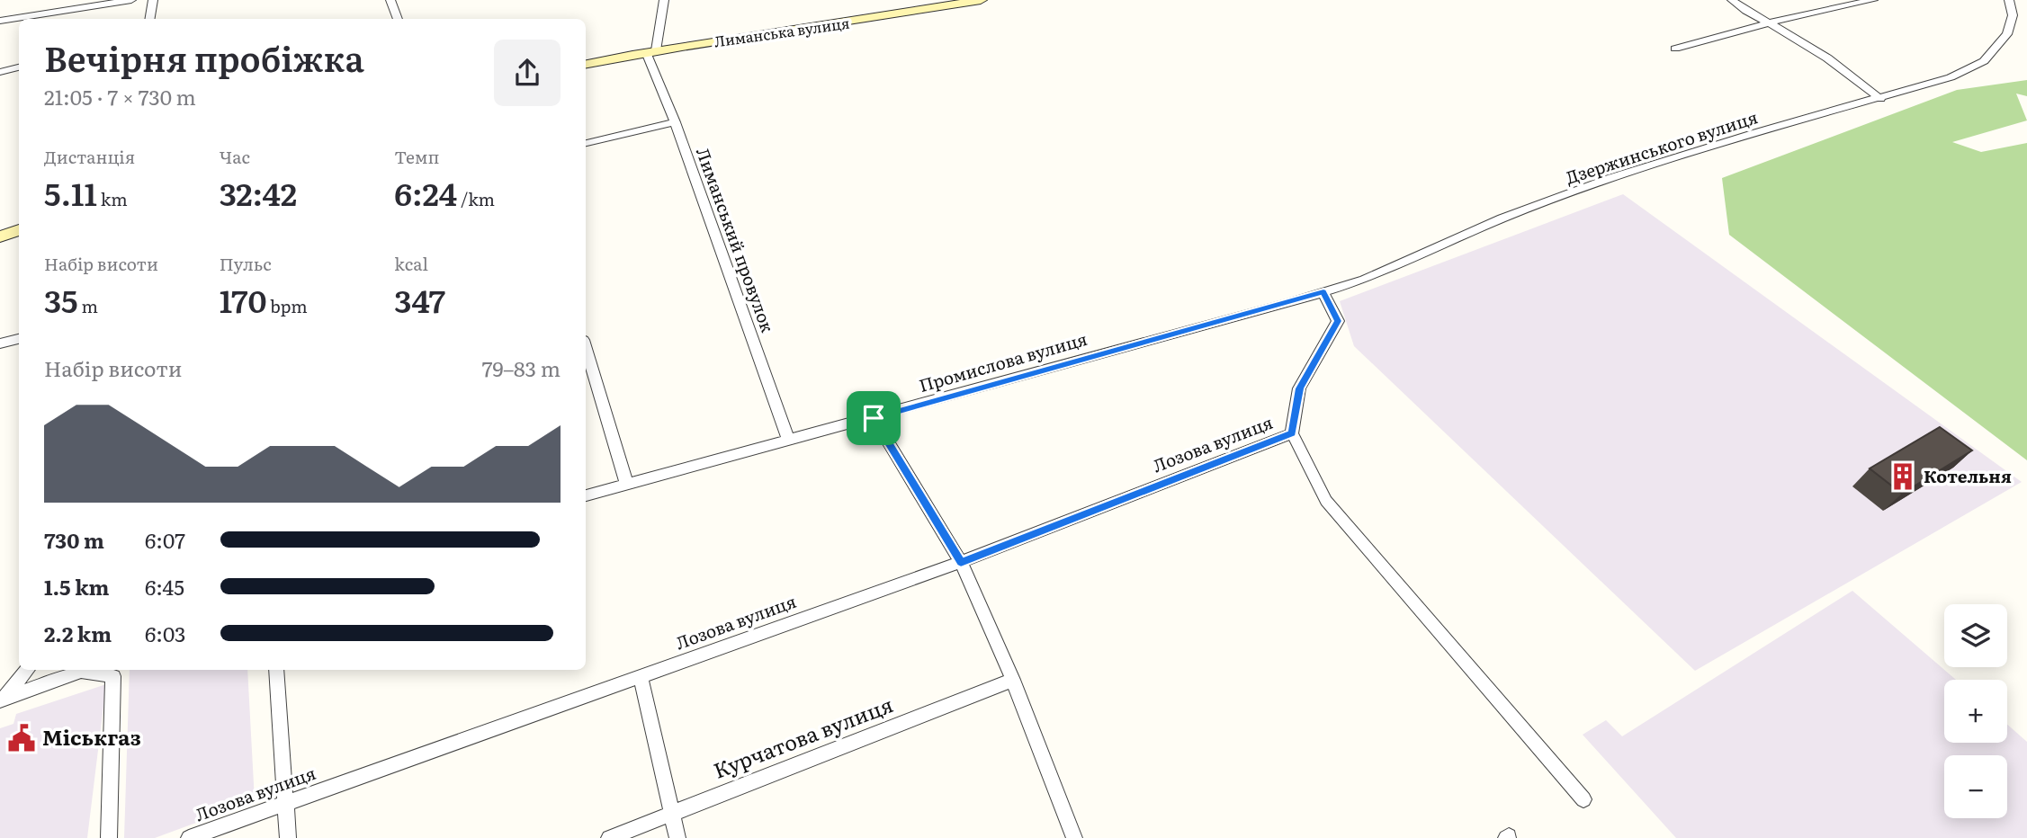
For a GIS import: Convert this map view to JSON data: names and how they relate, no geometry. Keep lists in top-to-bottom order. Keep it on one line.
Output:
{"streets":{"street":["Лиманська вулиця","Дзержинського вулиця","Лиманський провулок","Промислова вулиця","Лозова вулиця","Курчатова вулиця"]},"crossings":[["Лиманська вулиця","Лиманський провулок"],["Дзержинського вулиця","Промислова вулиця"],["Лиманський провулок","Промислова вулиця"]],"places":{"building":["Котельня"],"public building":["Міськгаз"]},"page":{"heading":["Вечірня пробіжка","21:05 · 7 × 730 m"],"stats":[["Дистанція","5.11 km"],["Час","32:42"],["Темп","6:24 /km"],["Набір висоти","35 m"],["Пульс","170 bpm"],["kcal","347"]],"chart":["Набір висоти","79–83 m"],"list":[{"name":"730 m","note":"6:07"},{"name":"1.5 km","note":"6:45"},{"name":"2.2 km","note":"6:03"}],"map_buttons":["+","−"]}}
